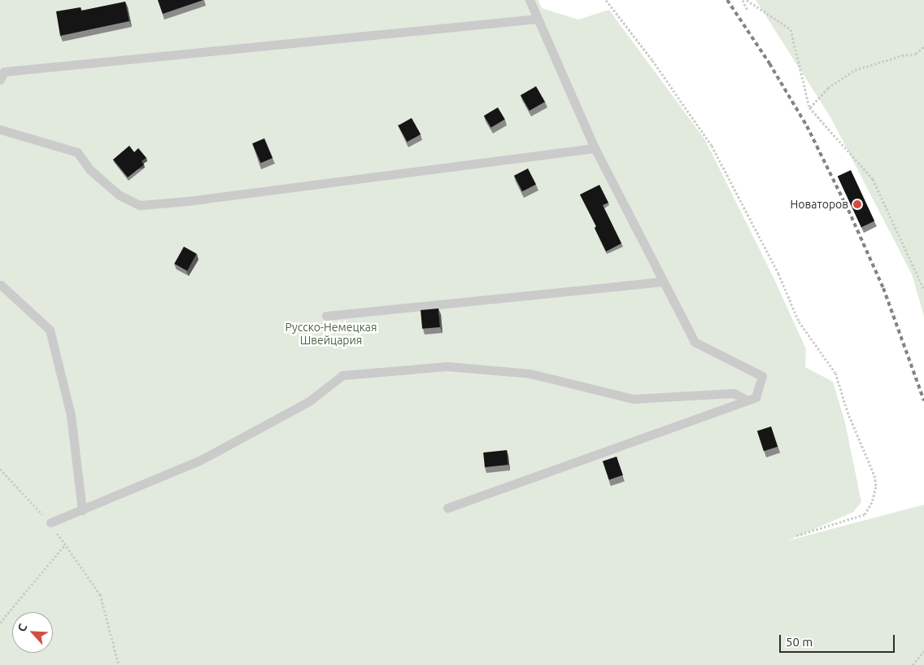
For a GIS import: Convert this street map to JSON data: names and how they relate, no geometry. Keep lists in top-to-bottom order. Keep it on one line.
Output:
{"parks":["Русско-Немецкая Швейцария"],"places":["Новаторов"],"scale_bar":"50 m","north":"top left"}
